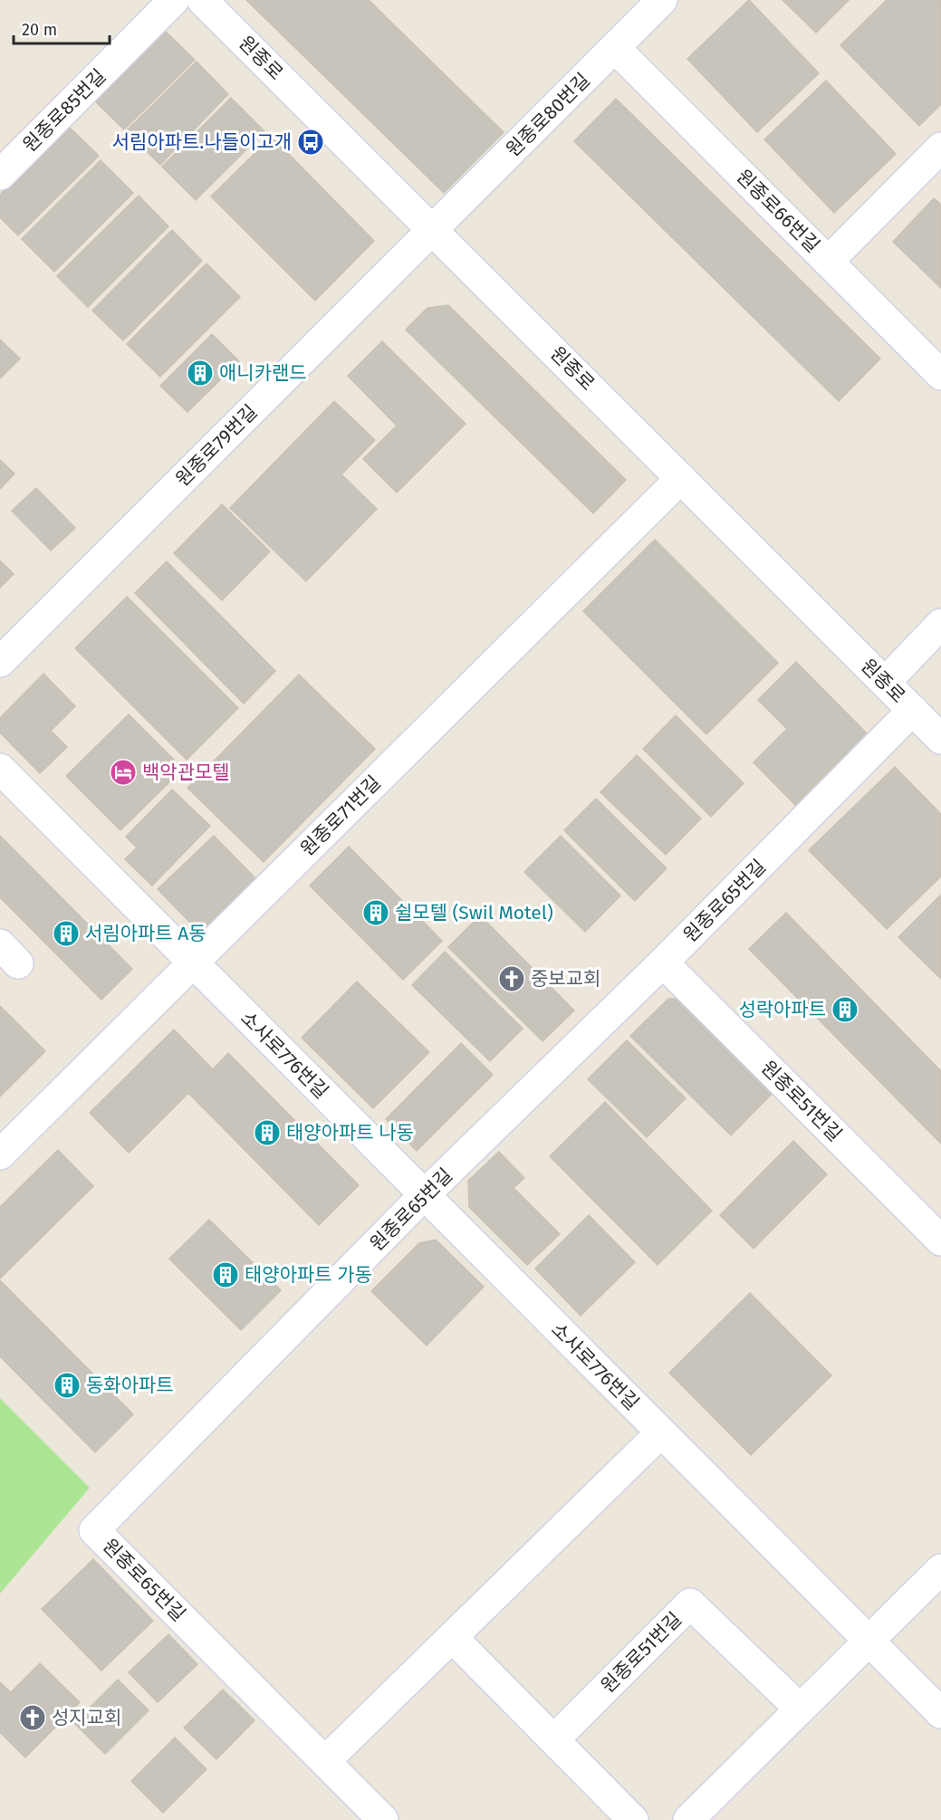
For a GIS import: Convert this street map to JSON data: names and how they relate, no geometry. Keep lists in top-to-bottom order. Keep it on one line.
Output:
{"streets":{"street":["원종로","원종로85번길","원종로80번길","원종로66번길","원종로79번길","원종로71번길","원종로65번길","소사로776번길","원종로51번길"]},"crossings":[["원종로","원종로80번길"],["원종로","원종로79번길"],["원종로","원종로71번길"],["원종로","원종로65번길"],["원종로80번길","원종로66번길"],["원종로80번길","원종로79번길"],["원종로71번길","소사로776번길"],["원종로65번길","소사로776번길"],["원종로65번길","원종로51번길"]],"places":{"bus stop":["서림아파트.나들이고개"],"building":["애니카랜드","쉴모텔 (Swil Motel)","서림아파트 A동","성락아파트","태양아파트 나동","태양아파트 가동","동화아파트"],"hotel":["백악관모텔"],"church":["중보교회","성지교회"]},"scale_bar":"20 m"}
